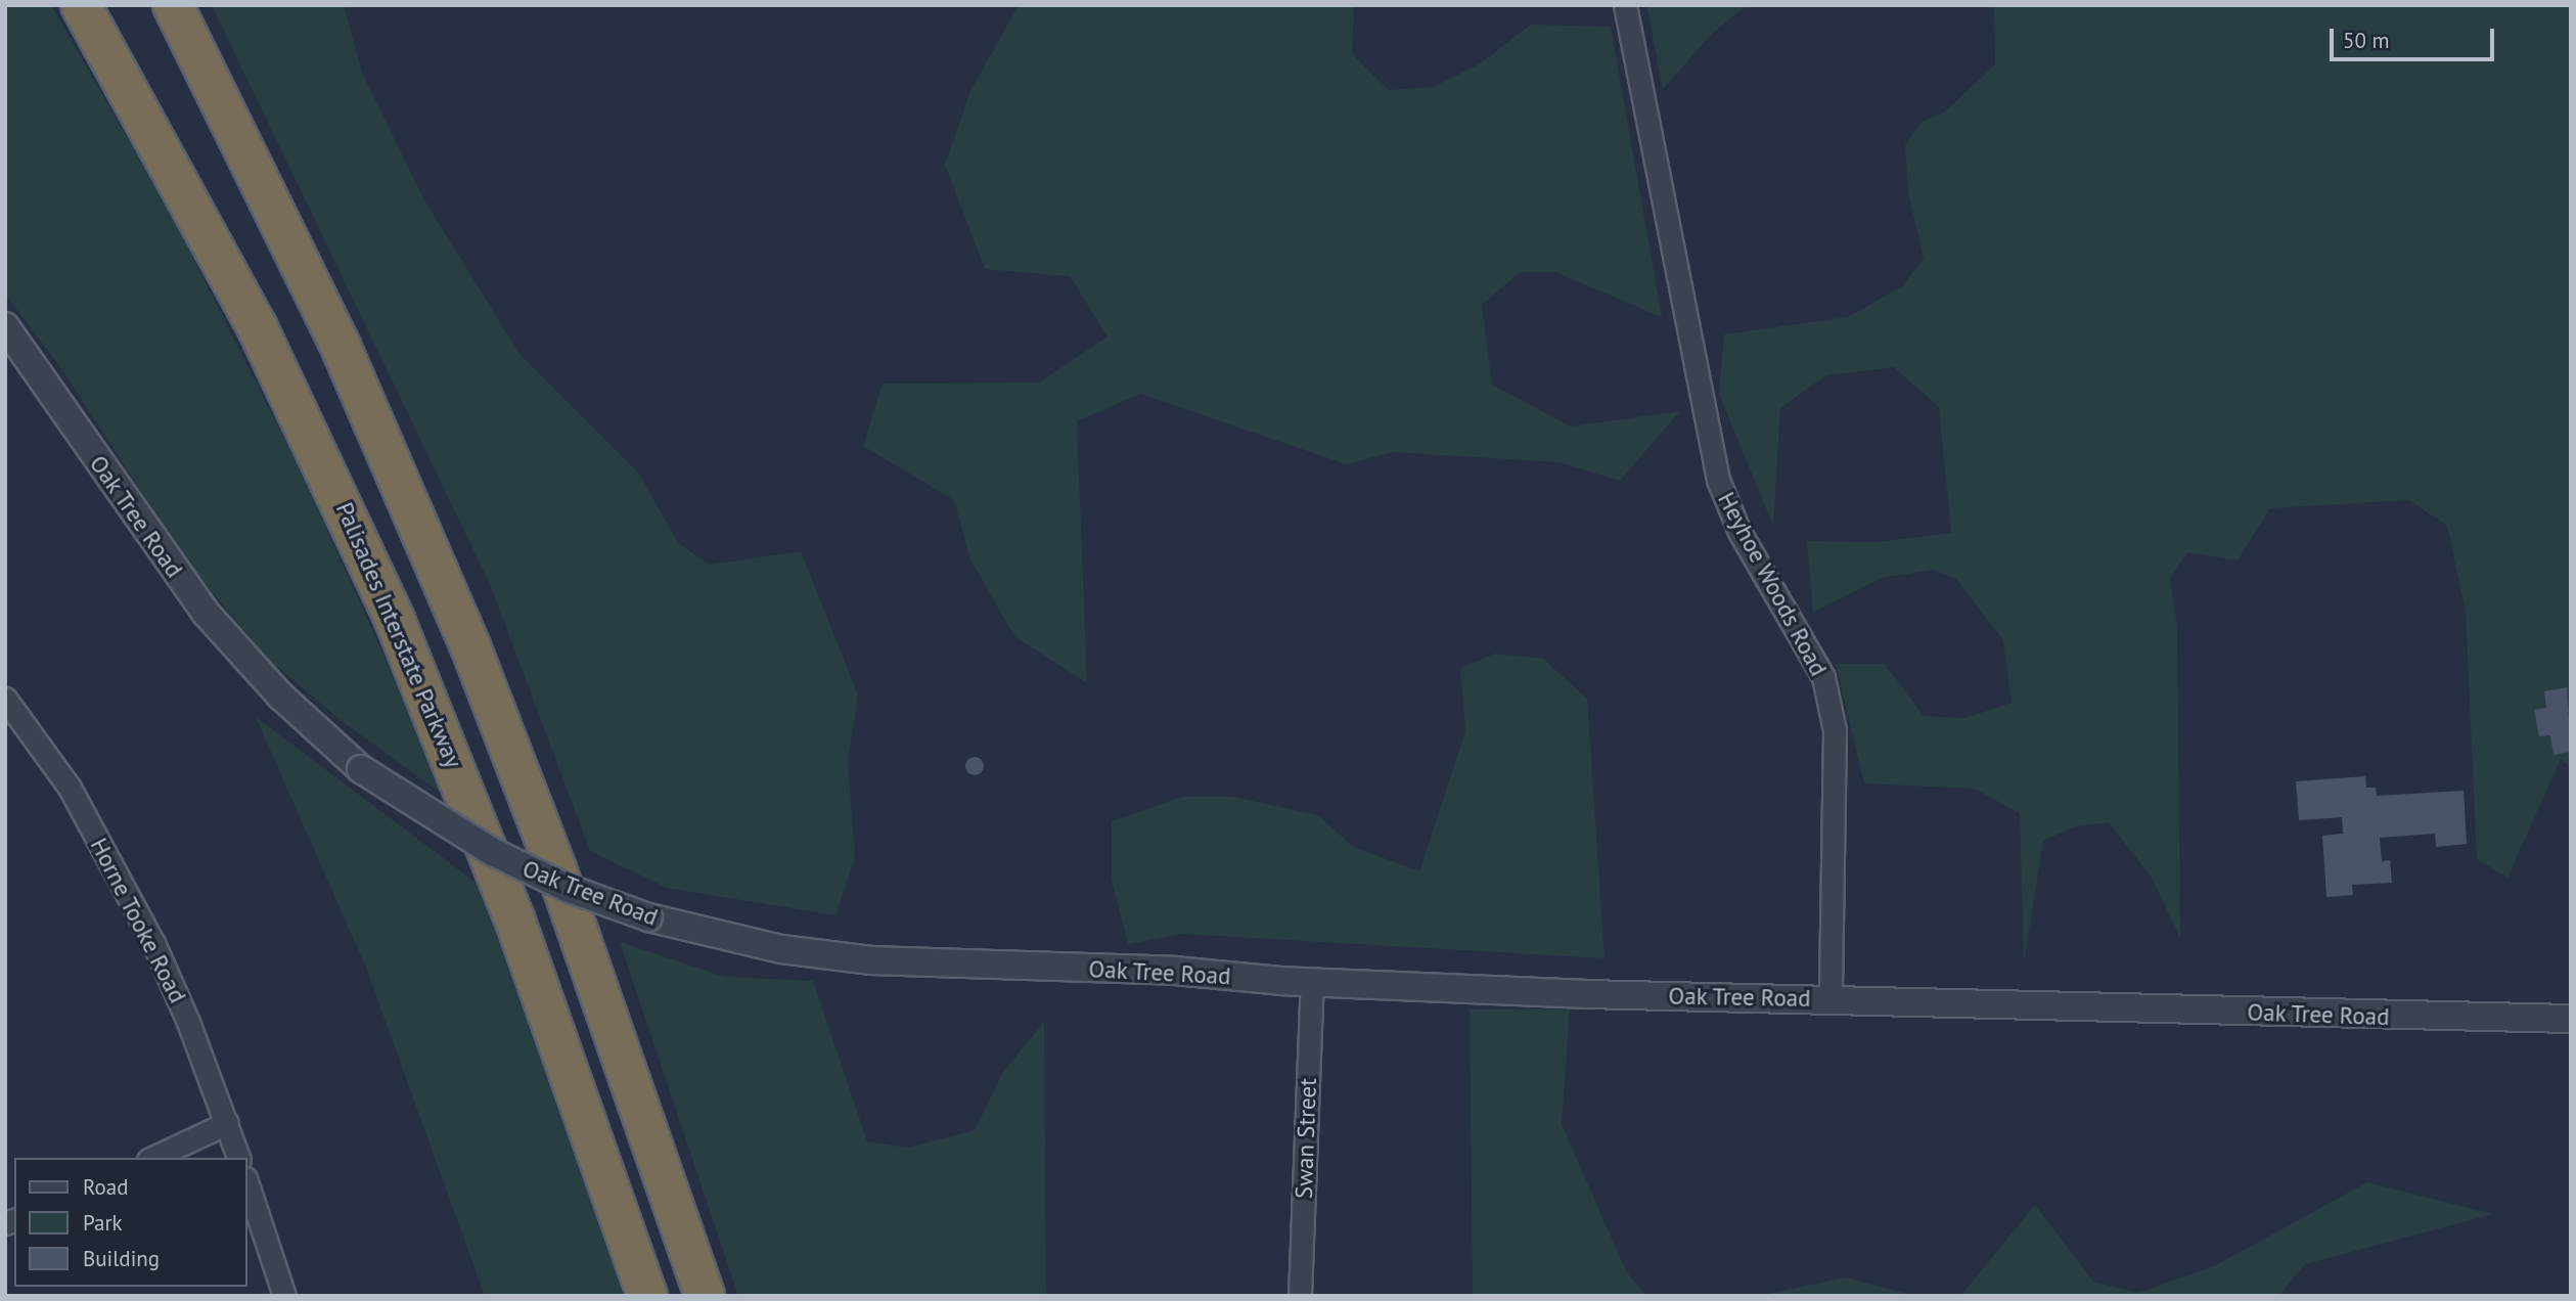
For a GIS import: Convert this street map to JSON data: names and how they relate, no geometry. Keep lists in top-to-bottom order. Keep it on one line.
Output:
{"streets":{"highway":["Palisades Interstate Parkway"],"street":["Oak Tree Road","Heyhoe Woods Road","Horne Tooke Road","Swan Street"]},"crossings":[["Oak Tree Road","Heyhoe Woods Road"],["Oak Tree Road","Swan Street"]],"legend":["Road","Park","Building"],"scale_bar":"50 m"}
